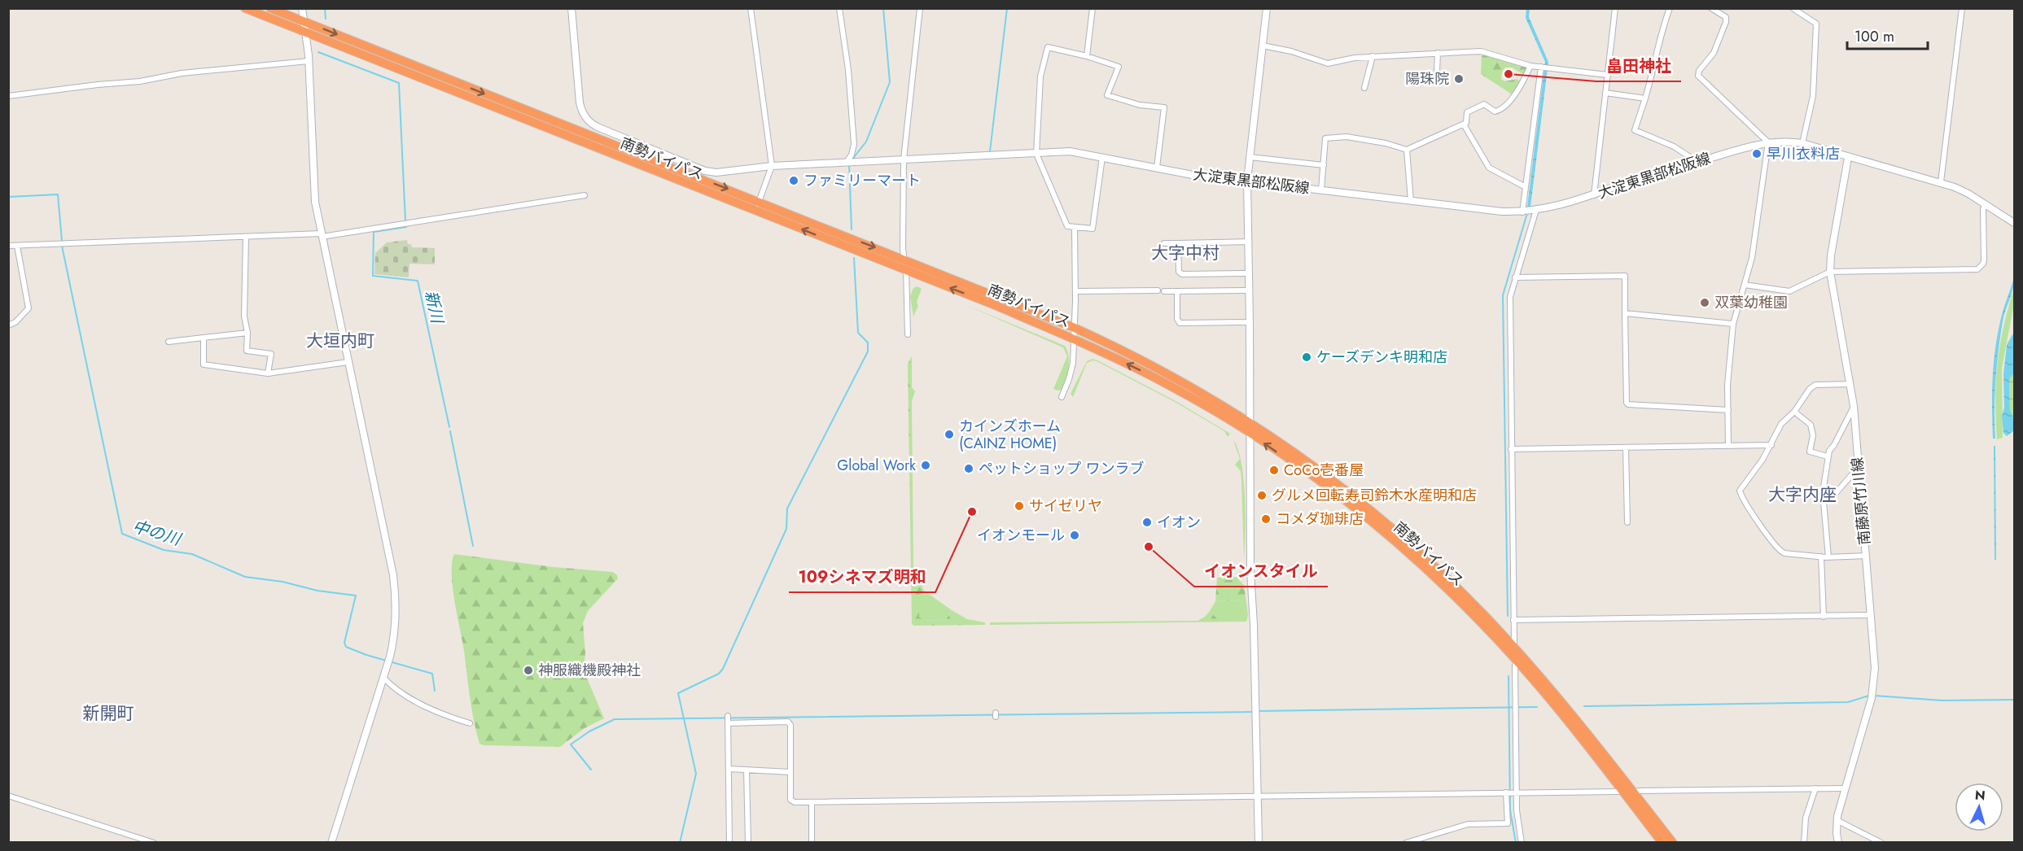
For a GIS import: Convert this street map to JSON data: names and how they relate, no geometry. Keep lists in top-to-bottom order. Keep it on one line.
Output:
{"streets":{"highway":["南勢バイパス"],"main road":["大淀東黒部松阪線","南藤原竹川線"]},"crossings":[["大淀東黒部松阪線","南藤原竹川線"]],"districts":["大字中村","大垣内町","大字内座","新開町"],"water":["新川","中の川"],"places":["畠田神社","陽珠院","早川衣料店","ファミリーマート","双葉幼稚園","ケーズデンキ明和店","カインズホーム (CAINZ HOME)","Global Work","ペットショップ ワンラブ","CoCo壱番屋","グルメ回転寿司鈴木水産明和店","サイゼリヤ","109シネマズ明和","コメダ珈琲店","イオン","イオンモール","イオンスタイル","神服織機殿神社"],"scale_bar":"100 m","north":"top"}
